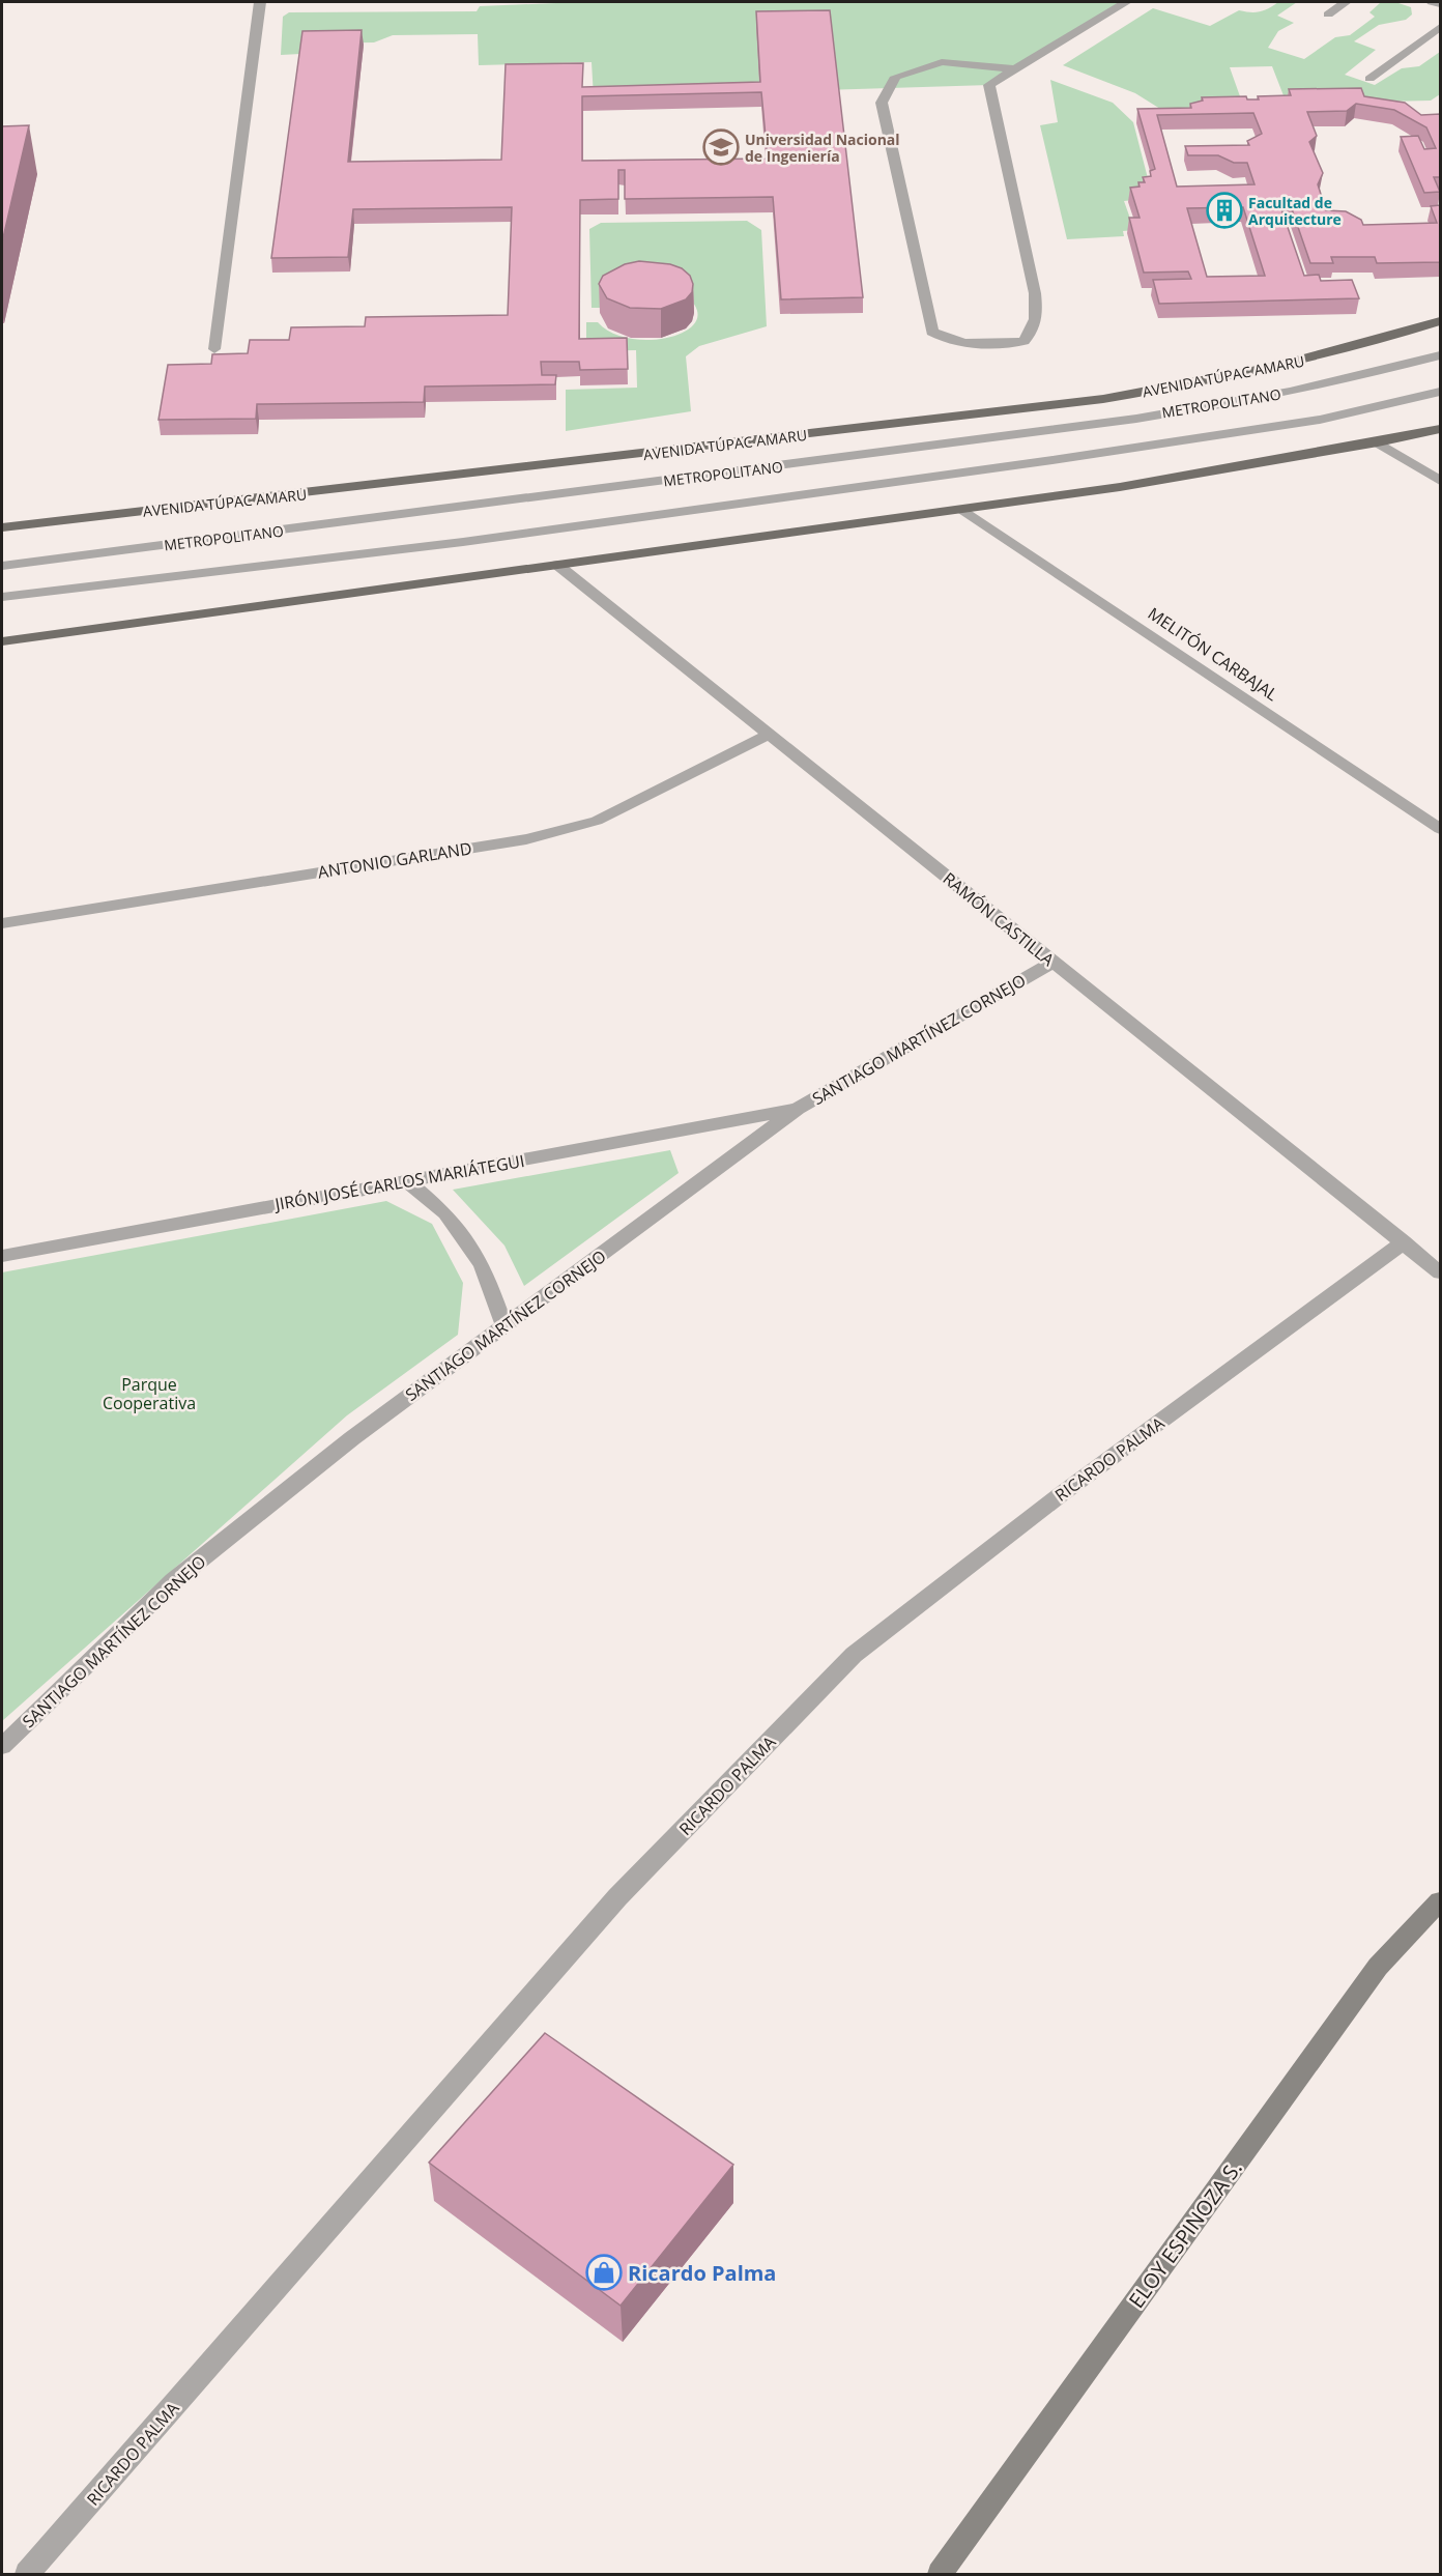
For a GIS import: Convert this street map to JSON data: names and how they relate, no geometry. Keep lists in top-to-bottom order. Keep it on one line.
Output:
{"streets":{"main road":["AVENIDA TÚPAC AMARU"],"street":["METROPOLITANO","MELITÓN CARBAJAL","ANTONIO GARLAND","RAMÓN CASTILLA","SANTIAGO MARTÍNEZ CORNEJO","JIRÓN JOSÉ CARLOS MARIÁTEGUI","RICARDO PALMA","ELOY ESPINOZA S."]},"crossings":[["ANTONIO GARLAND","RAMÓN CASTILLA"],["RAMÓN CASTILLA","SANTIAGO MARTÍNEZ CORNEJO"],["RAMÓN CASTILLA","RICARDO PALMA"],["SANTIAGO MARTÍNEZ CORNEJO","JIRÓN JOSÉ CARLOS MARIÁTEGUI"]],"parks":["Parque Cooperativa"],"places":{"school or university":["Universidad Nacional de Ingeniería"],"building":["Facultad de Arquitecture"],"shop":["Ricardo Palma"]}}
